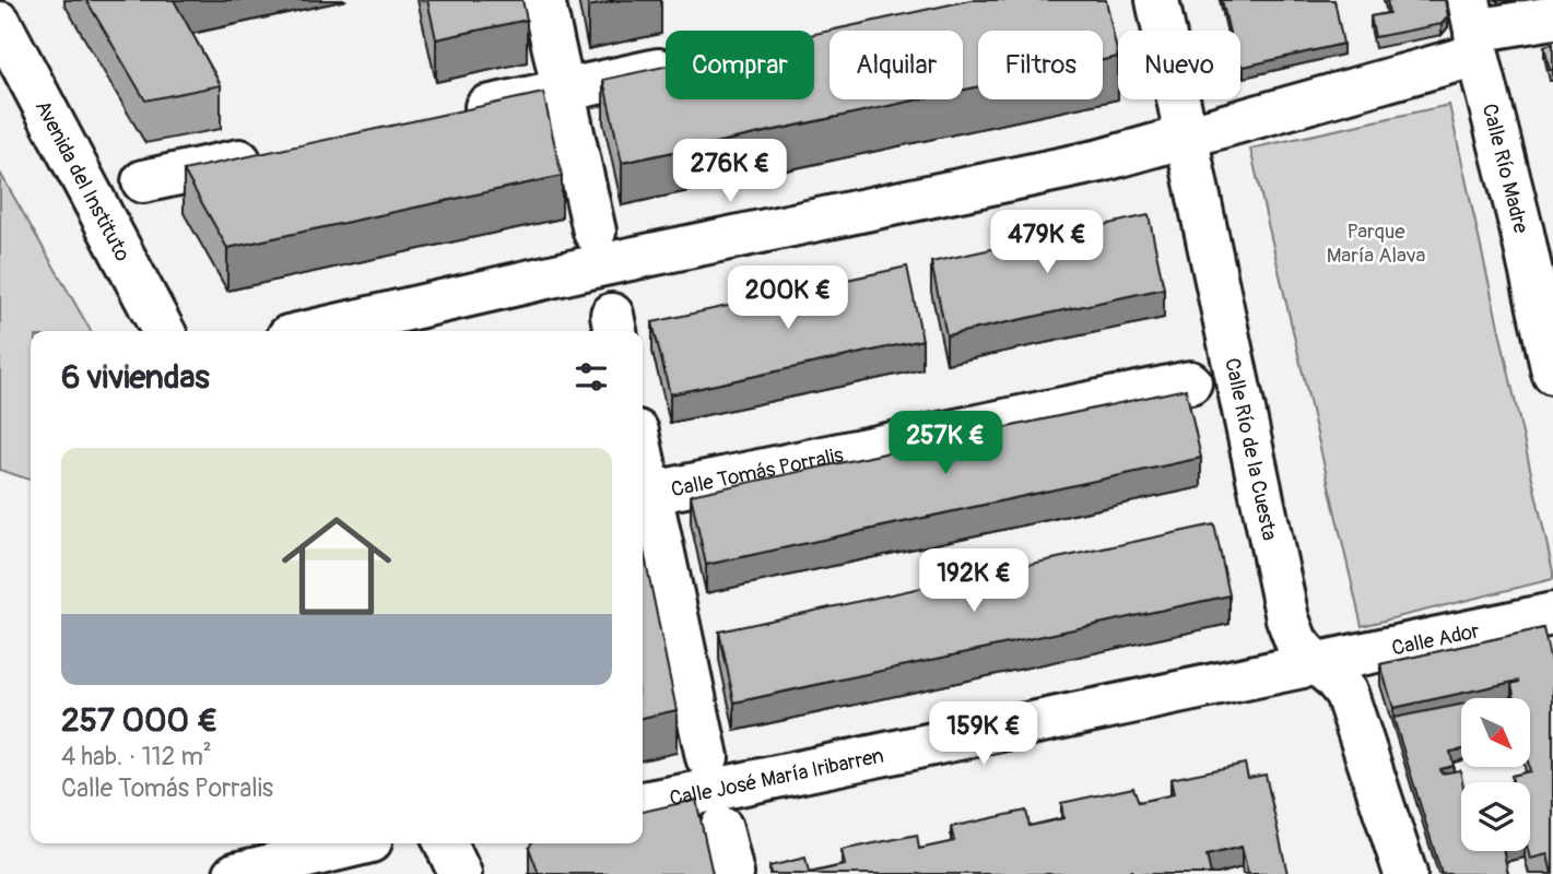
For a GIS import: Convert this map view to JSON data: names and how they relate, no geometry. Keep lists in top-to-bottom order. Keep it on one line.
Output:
{"streets":{"street":["Calle Río Madre","Avenida del Instituto","Calle Río de la Cuesta","Calle Tomás Porralis","Calle Ador","Calle José María Iribarren"]},"crossings":[["Calle Río de la Cuesta","Calle Ador"],["Calle Río de la Cuesta","Calle José María Iribarren"],["Calle Ador","Calle José María Iribarren"]],"parks":["Parque María Alava"],"north":"bottom right","page":{"chip":["Comprar","Alquilar","Filtros","Nuevo"],"price":["276K €","479K €","200K €","257K €","192K €","159K €"],"heading":"6 viviendas","list":[{"name":"257 000 €","note":"4 hab. · 112 m² · Calle Tomás Porralis"}]}}
